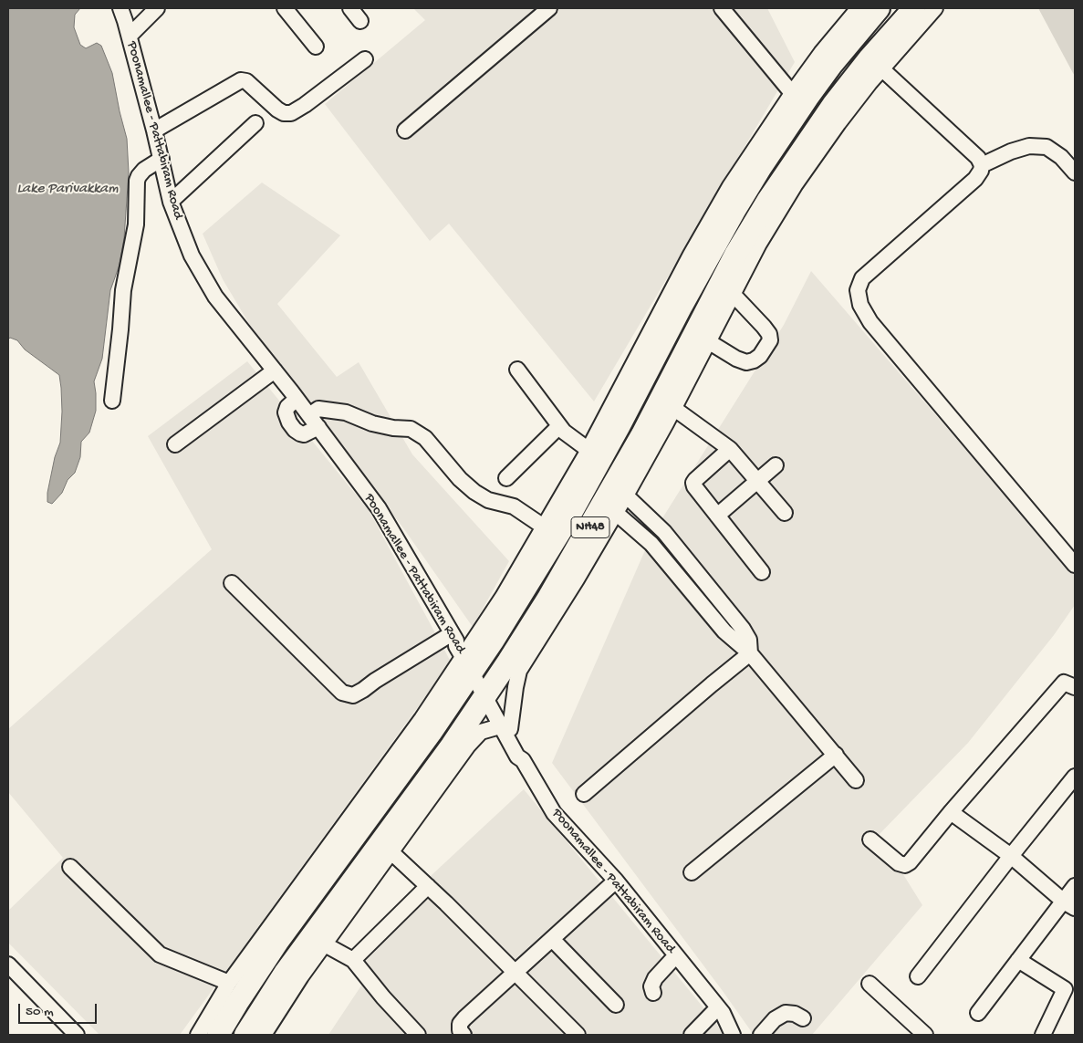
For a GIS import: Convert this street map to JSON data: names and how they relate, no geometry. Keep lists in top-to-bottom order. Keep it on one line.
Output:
{"streets":{"highway":["NH48"],"street":["Poonamallee - Pattabiram Road"]},"crossings":[["Poonamallee - Pattabiram Road","NH48"]],"water":["Lake Parivakkam"],"scale_bar":"50 m"}
